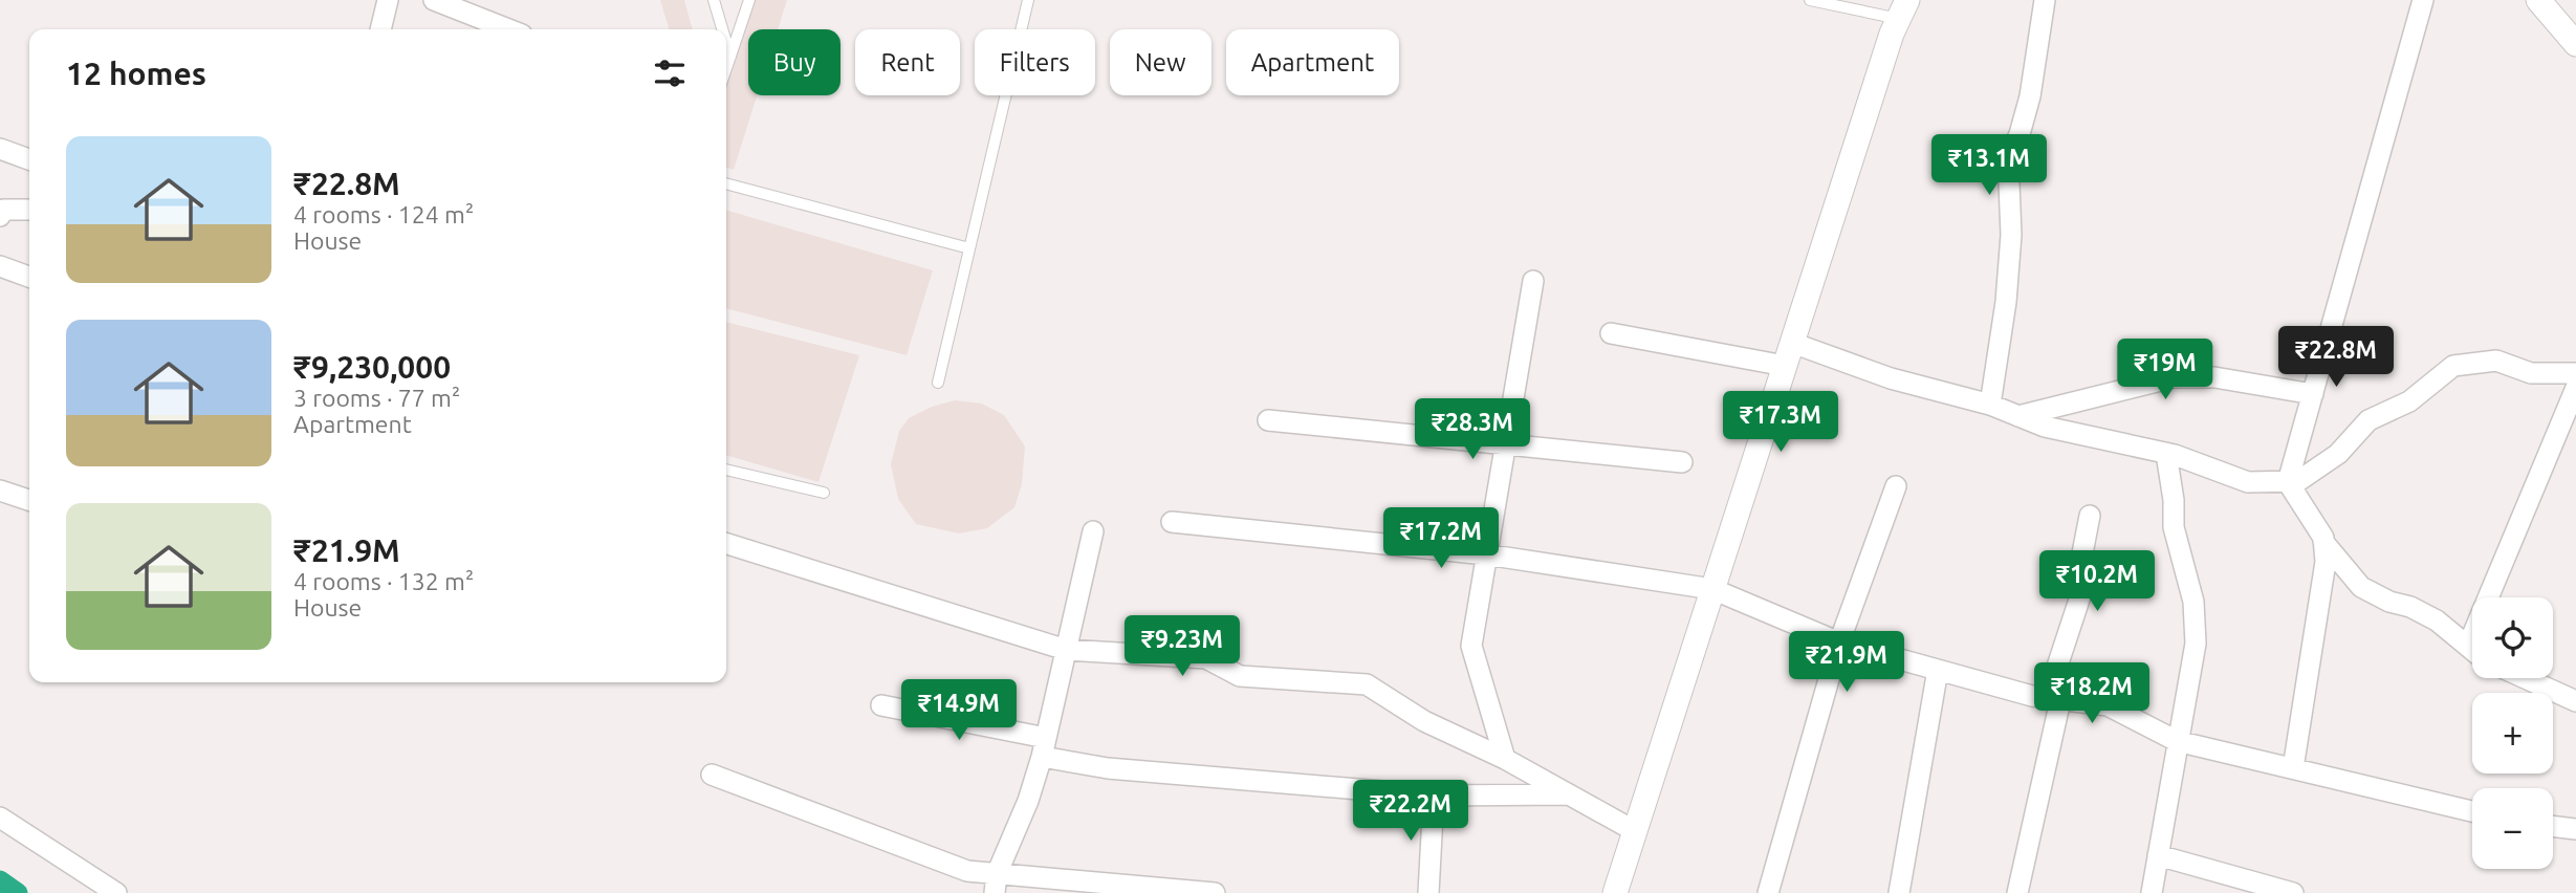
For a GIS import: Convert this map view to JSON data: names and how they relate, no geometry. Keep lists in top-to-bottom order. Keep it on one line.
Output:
{"page":{"chip":["Buy","Rent","Filters","New","Apartment"],"heading":"12 homes","list":[{"name":"₹22.8M","note":"4 rooms · 124 m² · House"},{"name":"₹9,230,000","note":"3 rooms · 77 m² · Apartment"},{"name":"₹21.9M","note":"4 rooms · 132 m² · House"}],"price":["₹13.1M","₹22.8M","₹19M","₹17.3M","₹28.3M","₹17.2M","₹10.2M","₹9.23M","₹21.9M","₹18.2M","₹14.9M","₹22.2M"],"map_buttons":["+","−"]}}
